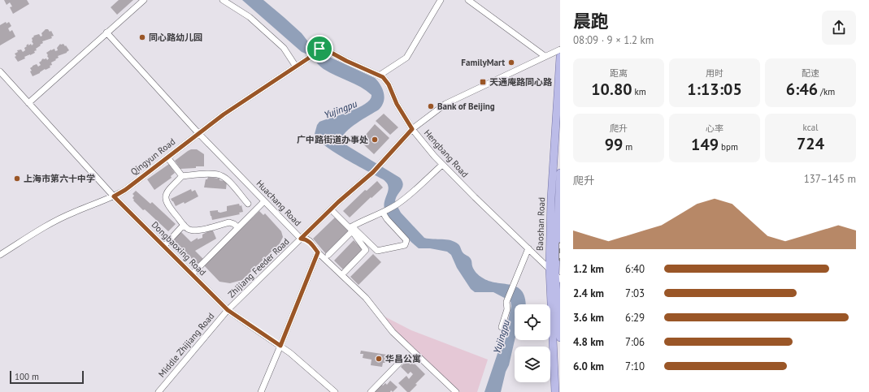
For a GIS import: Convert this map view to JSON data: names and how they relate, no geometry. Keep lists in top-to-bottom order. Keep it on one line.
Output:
{"streets":{"main road":["Baoshan Road"],"street":["Hengbang Road","Qingyun Road","Huachang Road","Dongbaoxing Road","Zhijiang Feeder Road","Middle Zhijiang Road"]},"crossings":[["Hengbang Road","Qingyun Road"],["Hengbang Road","Baoshan Road"],["Hengbang Road","Zhijiang Feeder Road"],["Qingyun Road","Huachang Road"],["Qingyun Road","Dongbaoxing Road"],["Huachang Road","Zhijiang Feeder Road"],["Dongbaoxing Road","Zhijiang Feeder Road"],["Dongbaoxing Road","Middle Zhijiang Road"],["Zhijiang Feeder Road","Middle Zhijiang Road"]],"water":["Yujingpu"],"places":{"other":["同心路幼儿园","FamilyMart","Bank of Beijing","广中路街道办事处","上海市第六十中学","华昌公寓"],"transit":["天通庵路同心路"]},"scale_bar":"100 m","page":{"heading":["晨跑","08:09 · 9 × 1.2 km"],"stats":[["距离","10.80 km"],["用时","1:13:05"],["配速","6:46 /km"],["爬升","99 m"],["心率","149 bpm"],["kcal","724"]],"chart":["爬升","137–145 m"],"list":[{"name":"1.2 km","note":"6:40"},{"name":"2.4 km","note":"7:03"},{"name":"3.6 km","note":"6:29"},{"name":"4.8 km","note":"7:06"},{"name":"6.0 km","note":"7:10"}],"scale":"100 m"}}
